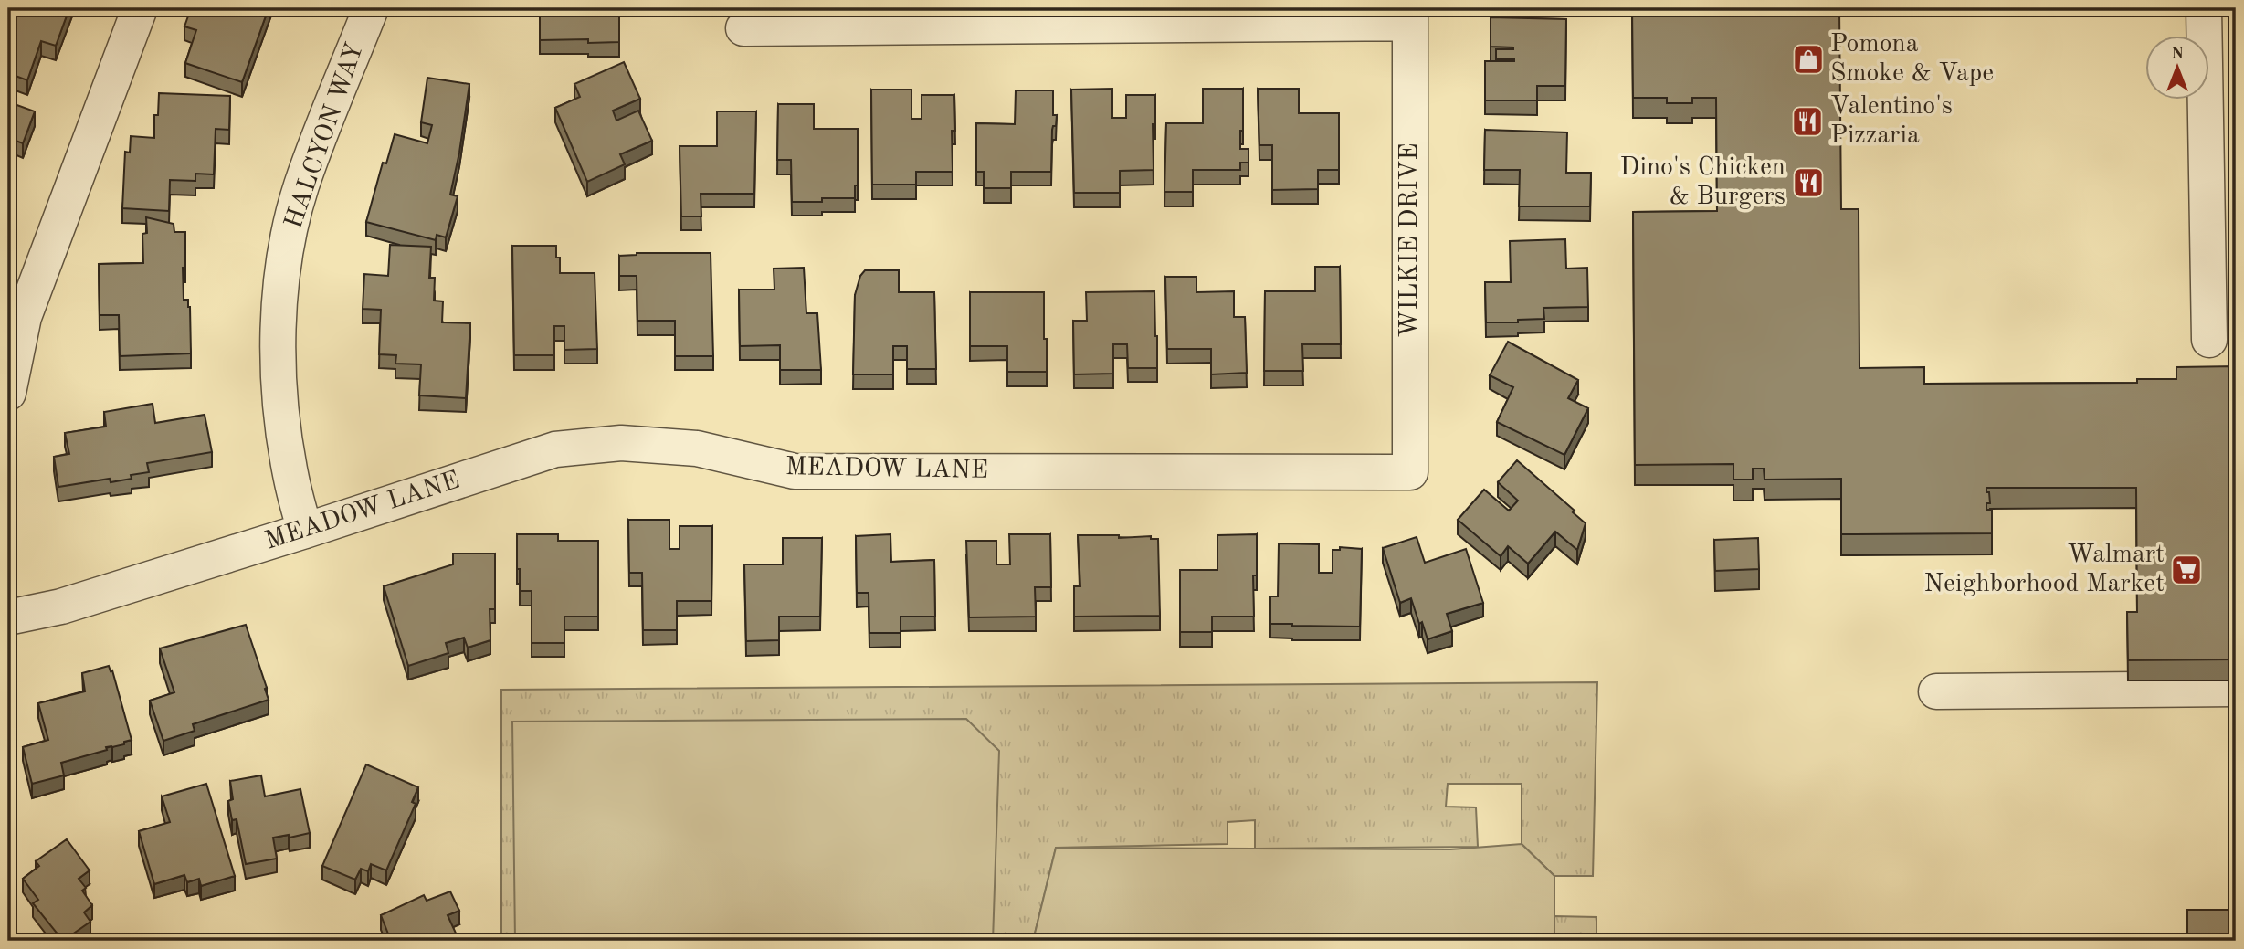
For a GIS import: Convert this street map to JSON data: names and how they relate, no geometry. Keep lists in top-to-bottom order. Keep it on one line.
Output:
{"streets":{"street":["HALCYON WAY","WILKIE DRIVE","MEADOW LANE"]},"crossings":[["HALCYON WAY","MEADOW LANE"],["WILKIE DRIVE","MEADOW LANE"]],"places":{"shop":["Pomona Smoke & Vape"],"restaurant":["Valentino's Pizzaria","Dino's Chicken & Burgers"],"supermarket":["Walmart Neighborhood Market"]},"north":"top"}
